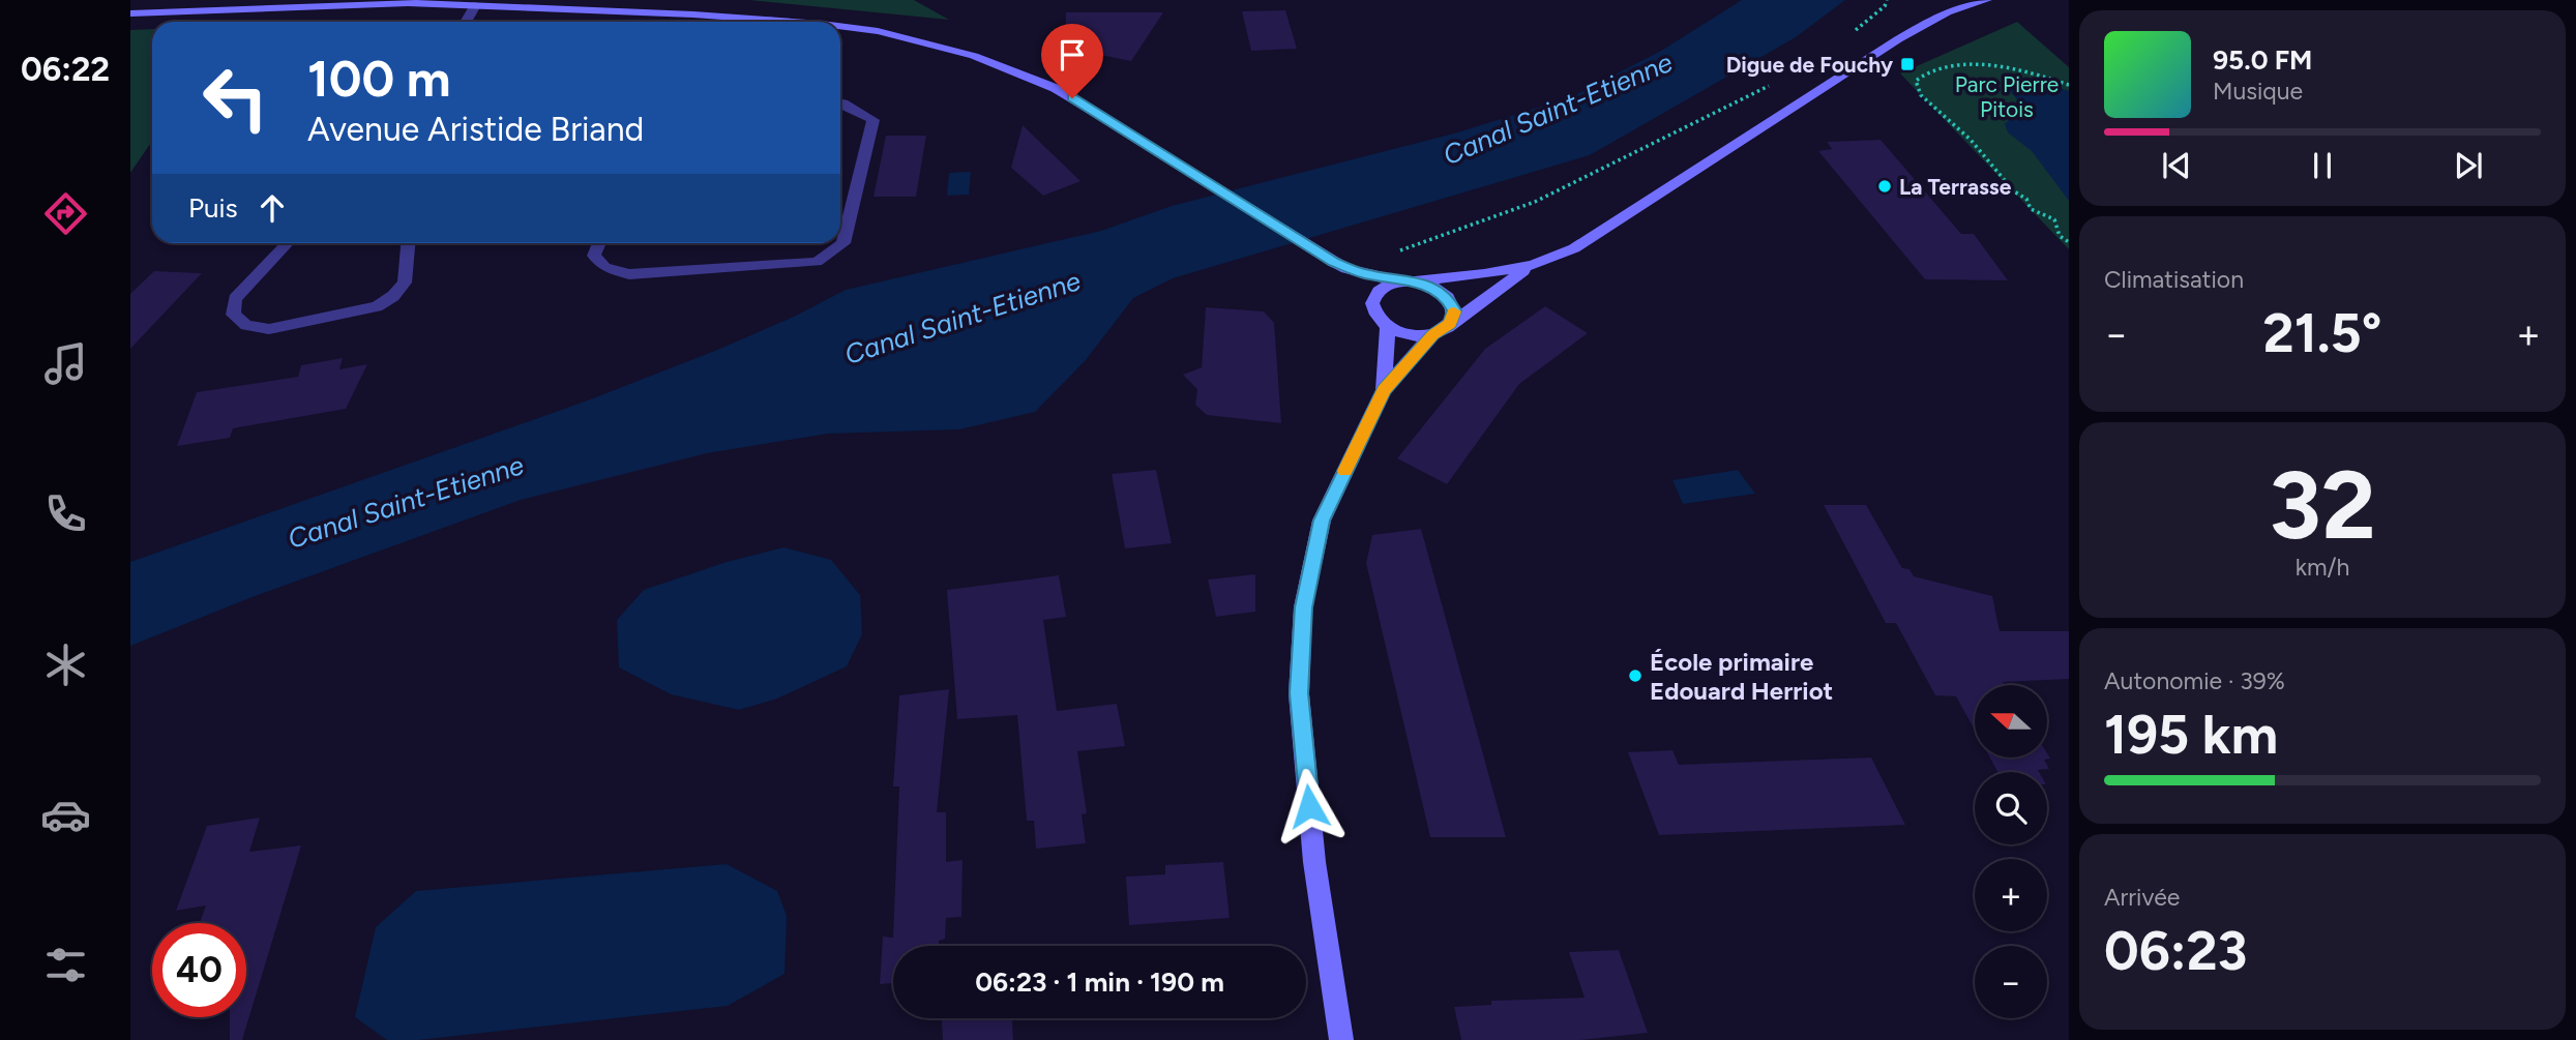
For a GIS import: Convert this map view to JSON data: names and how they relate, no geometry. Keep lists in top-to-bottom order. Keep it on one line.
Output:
{"water":["Canal Saint-Etienne"],"parks":["Parc Pierre Pitois"],"places":{"transit":["Digue de Fouchy"],"other":["La Terrasse","École primaire Edouard Herriot"]},"north":"left","page":{"tabs":"06:22","turn":["100 m","Avenue Aristide Briand"],"song":["95.0 FM","Musique"],"then":"Puis","tile":["Climatisation",["32","km/h"],["Autonomie · 39%","195 km"],["Arrivée","06:23"]],"heat":["−","21.5°","+"],"map_buttons":["+","−"],"limit":"40","trip":"06:23 · 1 min · 190 m"}}
